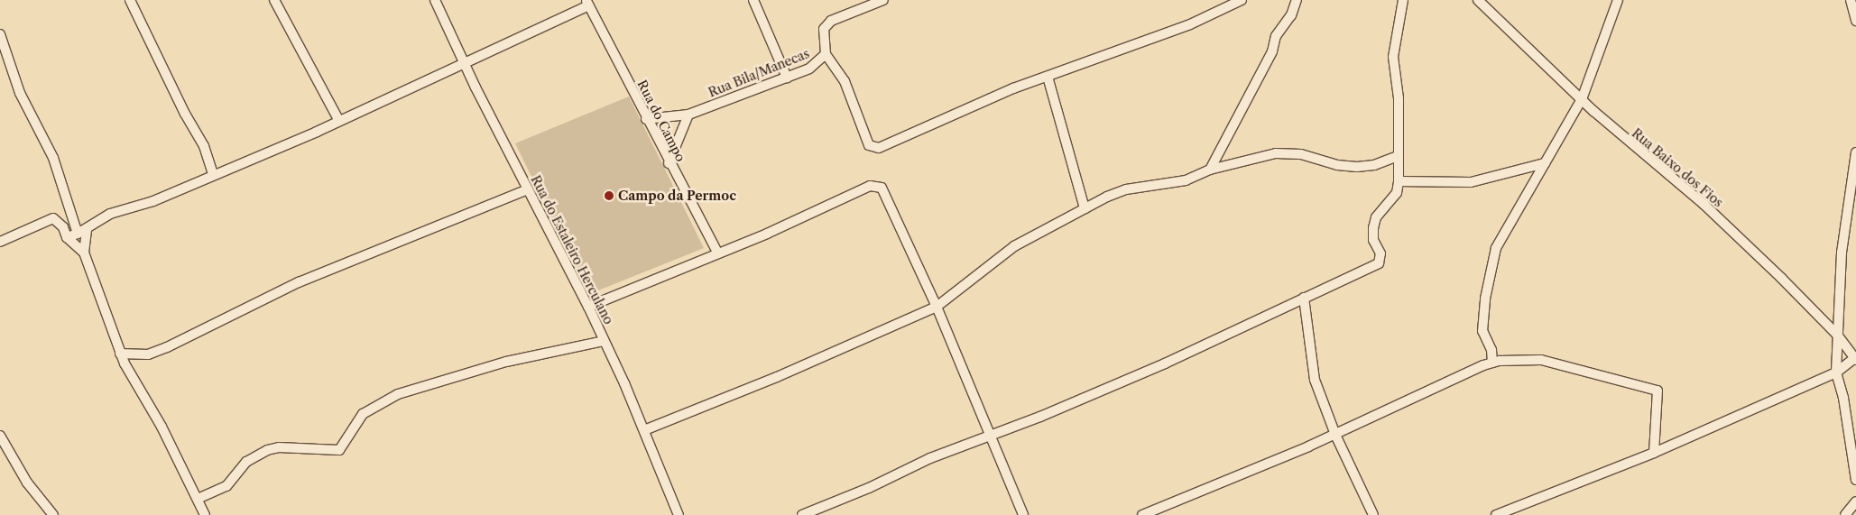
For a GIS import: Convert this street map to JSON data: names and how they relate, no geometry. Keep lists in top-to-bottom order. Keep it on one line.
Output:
{"streets":{"street":["Rua Bila/Manecas","Rua do Campo","Rua Baixo dos Fios","Rua do Estaleiro Herculano"]},"crossings":[["Rua Bila/Manecas","Rua do Campo"]],"places":["Campo da Permoc"]}
